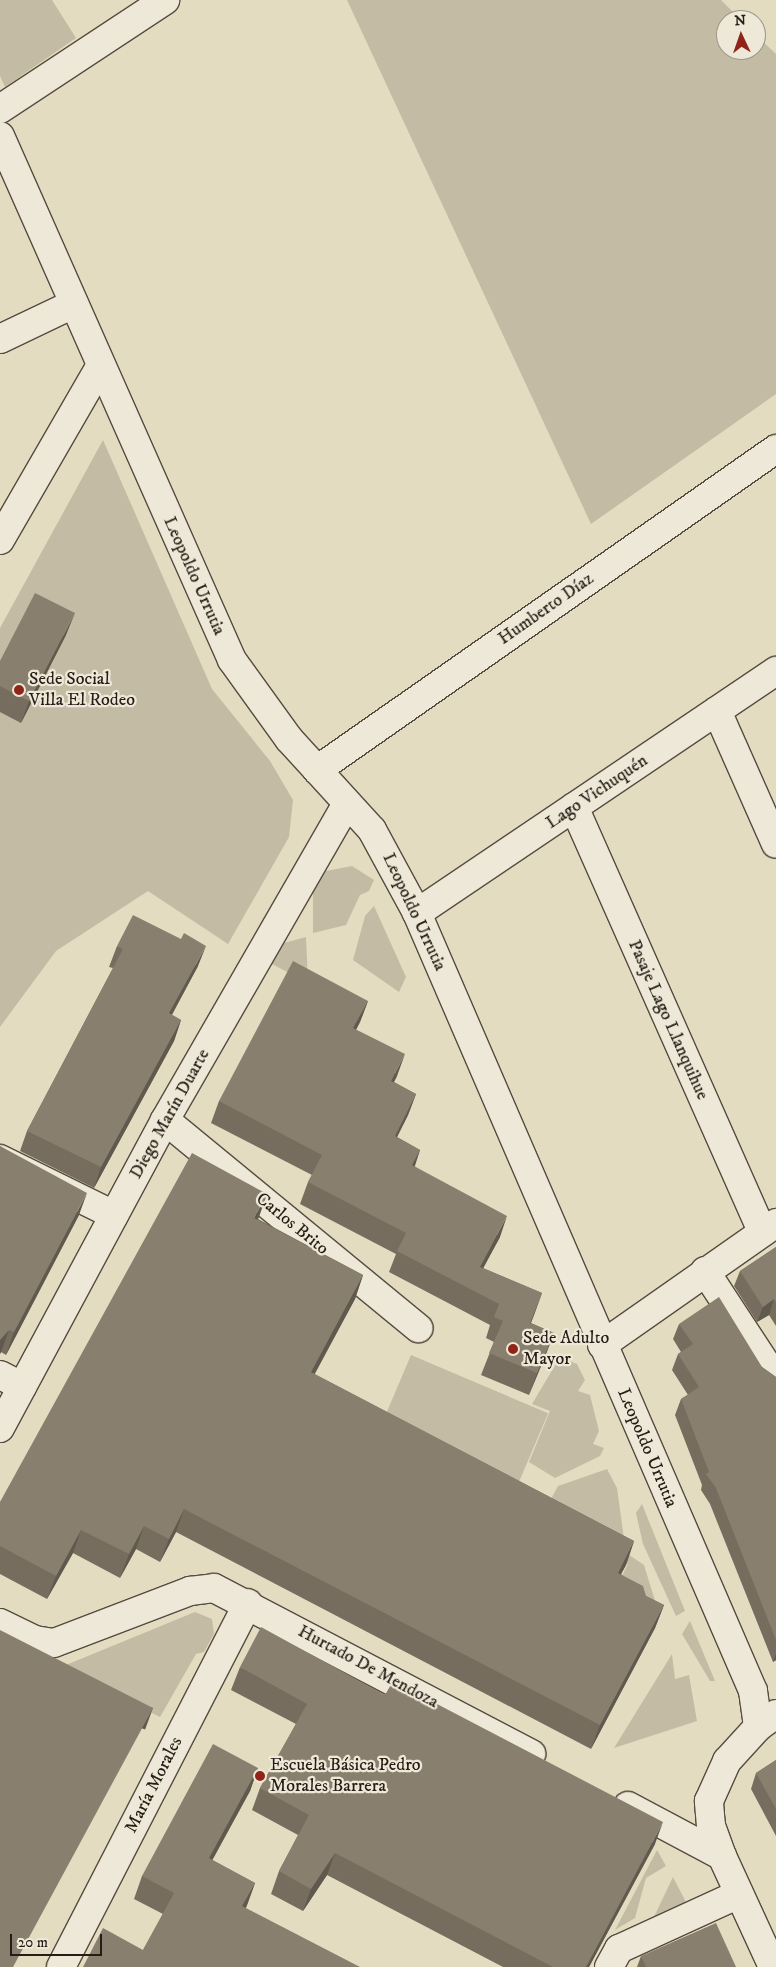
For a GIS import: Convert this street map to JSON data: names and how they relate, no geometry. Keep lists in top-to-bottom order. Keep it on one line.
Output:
{"streets":{"street":["Leopoldo Urrutia","Humberto Díaz","Lago Vichuquén","Pasaje Lago Llanquihue","Diego Marín Duarte","Carlos Brito","Hurtado De Mendoza","María Morales"]},"crossings":[["Leopoldo Urrutia","Humberto Díaz"],["Leopoldo Urrutia","Lago Vichuquén"],["Leopoldo Urrutia","Diego Marín Duarte"],["Lago Vichuquén","Pasaje Lago Llanquihue"],["Diego Marín Duarte","Carlos Brito"],["Hurtado De Mendoza","María Morales"]],"places":["Sede Social Villa El Rodeo","Sede Adulto Mayor","Escuela Básica Pedro Morales Barrera"],"scale_bar":"20 m","north":"top"}
